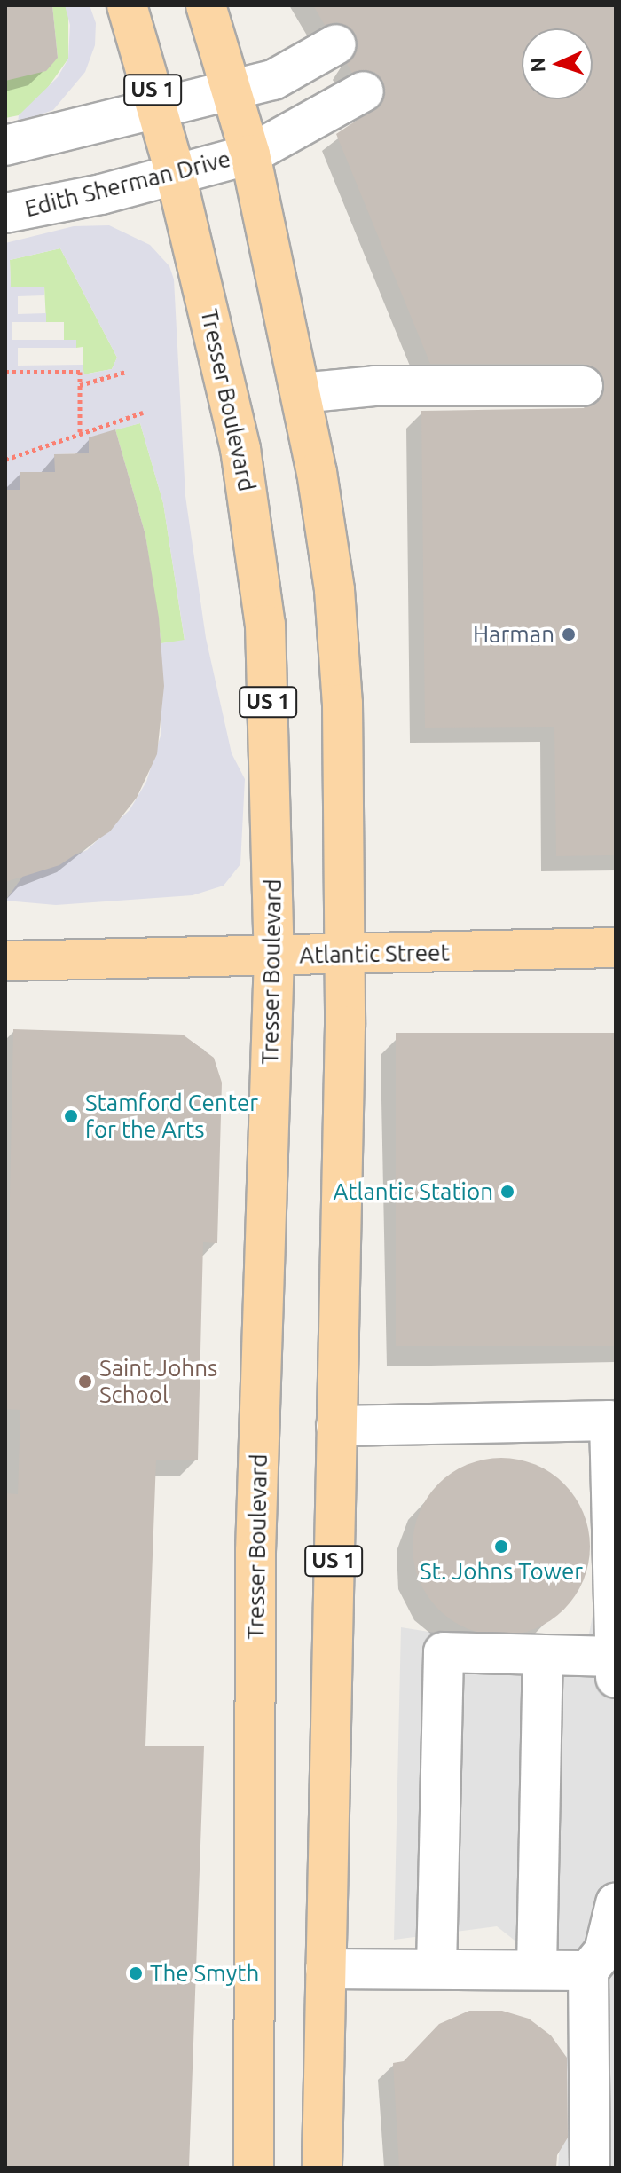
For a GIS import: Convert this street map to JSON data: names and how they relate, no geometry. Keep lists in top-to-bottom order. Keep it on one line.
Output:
{"streets":{"main road":["US 1","Tresser Boulevard","Atlantic Street"],"street":["Edith Sherman Drive"]},"crossings":[["US 1","Edith Sherman Drive"],["US 1","Atlantic Street"],["Edith Sherman Drive","Tresser Boulevard"],["Tresser Boulevard","Atlantic Street"]],"places":["Harman","Stamford Center for the Arts","Atlantic Station","Saint Johns School","St. Johns Tower","The Smyth"],"north":"left"}
